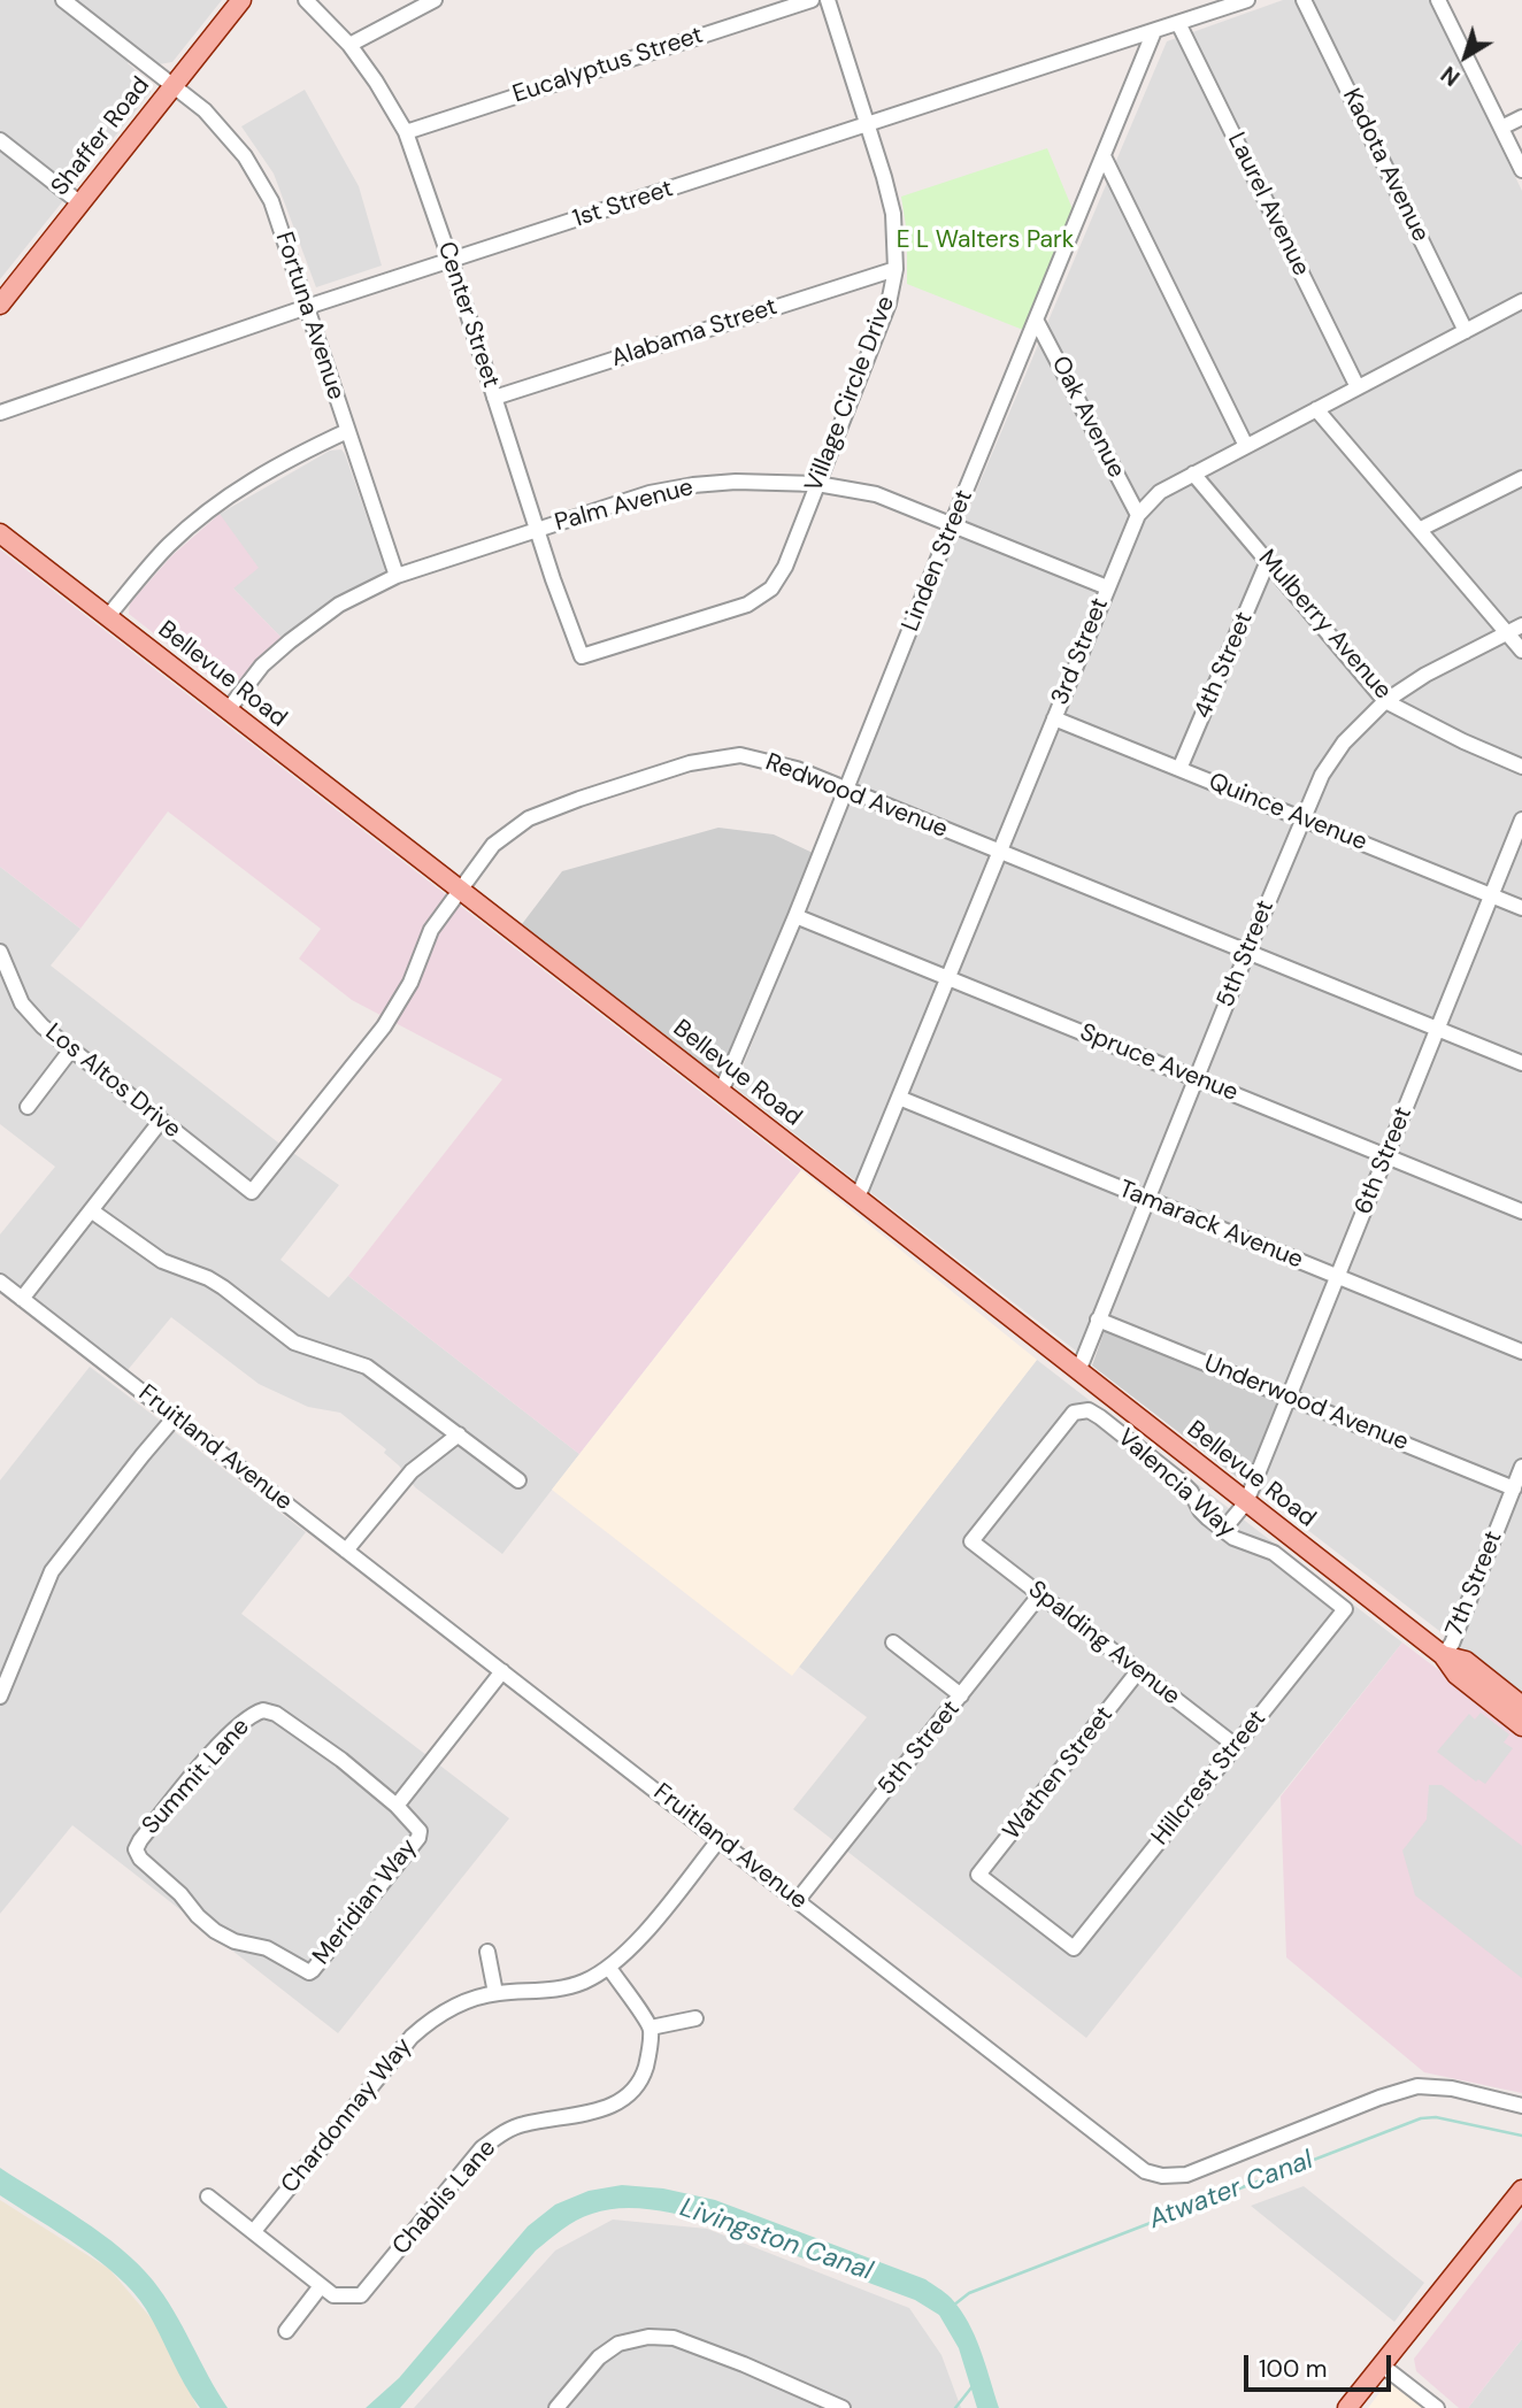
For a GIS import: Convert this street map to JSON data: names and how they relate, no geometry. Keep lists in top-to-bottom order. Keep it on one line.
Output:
{"streets":{"main road":["Shaffer Road","Bellevue Road"],"street":["Eucalyptus Street","Kadota Avenue","1st Street","Laurel Avenue","Center Street","Fortuna Avenue","Alabama Street","Village Circle Drive","Oak Avenue","Palm Avenue","Linden Street","Mulberry Avenue","3rd Street","4th Street","Redwood Avenue","Quince Avenue","5th Street","Spruce Avenue","Los Altos Drive","6th Street","Tamarack Avenue","Underwood Avenue","Fruitland Avenue","Valencia Way","7th Street","Spalding Avenue","Wathen Street","Summit Lane","Hillcrest Street","Meridian Way","Chardonnay Way","Chablis Lane"]},"crossings":[["Eucalyptus Street","Center Street"],["Shaffer Road","Fortuna Avenue"],["Kadota Avenue","3rd Street"],["1st Street","Laurel Avenue"],["1st Street","Center Street"],["1st Street","Fortuna Avenue"],["1st Street","Village Circle Drive"],["1st Street","Linden Street"],["Laurel Avenue","3rd Street"],["Center Street","Alabama Street"],["Center Street","Village Circle Drive"],["Center Street","Palm Avenue"],["Fortuna Avenue","Palm Avenue"],["Alabama Street","Village Circle Drive"],["Village Circle Drive","Palm Avenue"],["Oak Avenue","Linden Street"],["Oak Avenue","3rd Street"],["Palm Avenue","Linden Street"],["Palm Avenue","3rd Street"],["Palm Avenue","Bellevue Road"],["Linden Street","Bellevue Road"],["Linden Street","Redwood Avenue"],["Linden Street","Spruce Avenue"],["Mulberry Avenue","3rd Street"],["Mulberry Avenue","4th Street"],["Mulberry Avenue","5th Street"],["3rd Street","Bellevue Road"],["3rd Street","Redwood Avenue"],["3rd Street","Quince Avenue"],["3rd Street","Spruce Avenue"],["3rd Street","Tamarack Avenue"],["4th Street","Quince Avenue"],["Bellevue Road","Redwood Avenue"],["Bellevue Road","5th Street"],["Bellevue Road","6th Street"],["Bellevue Road","7th Street"],["Redwood Avenue","5th Street"],["Redwood Avenue","Los Altos Drive"],["Redwood Avenue","6th Street"],["Quince Avenue","5th Street"],["Quince Avenue","6th Street"],["5th Street","Spruce Avenue"],["5th Street","Tamarack Avenue"],["5th Street","Underwood Avenue"],["5th Street","Fruitland Avenue"],["5th Street","Spalding Avenue"],["Spruce Avenue","6th Street"],["6th Street","Tamarack Avenue"],["6th Street","Underwood Avenue"],["6th Street","Valencia Way"],["Underwood Avenue","7th Street"],["Fruitland Avenue","Chardonnay Way"],["Valencia Way","Spalding Avenue"],["Valencia Way","Hillcrest Street"],["Spalding Avenue","Wathen Street"],["Spalding Avenue","Hillcrest Street"],["Wathen Street","Hillcrest Street"],["Summit Lane","Meridian Way"]],"water":["Atwater Canal","Livingston Canal"],"parks":["E L Walters Park"],"scale_bar":"100 m","north":"bottom left"}
